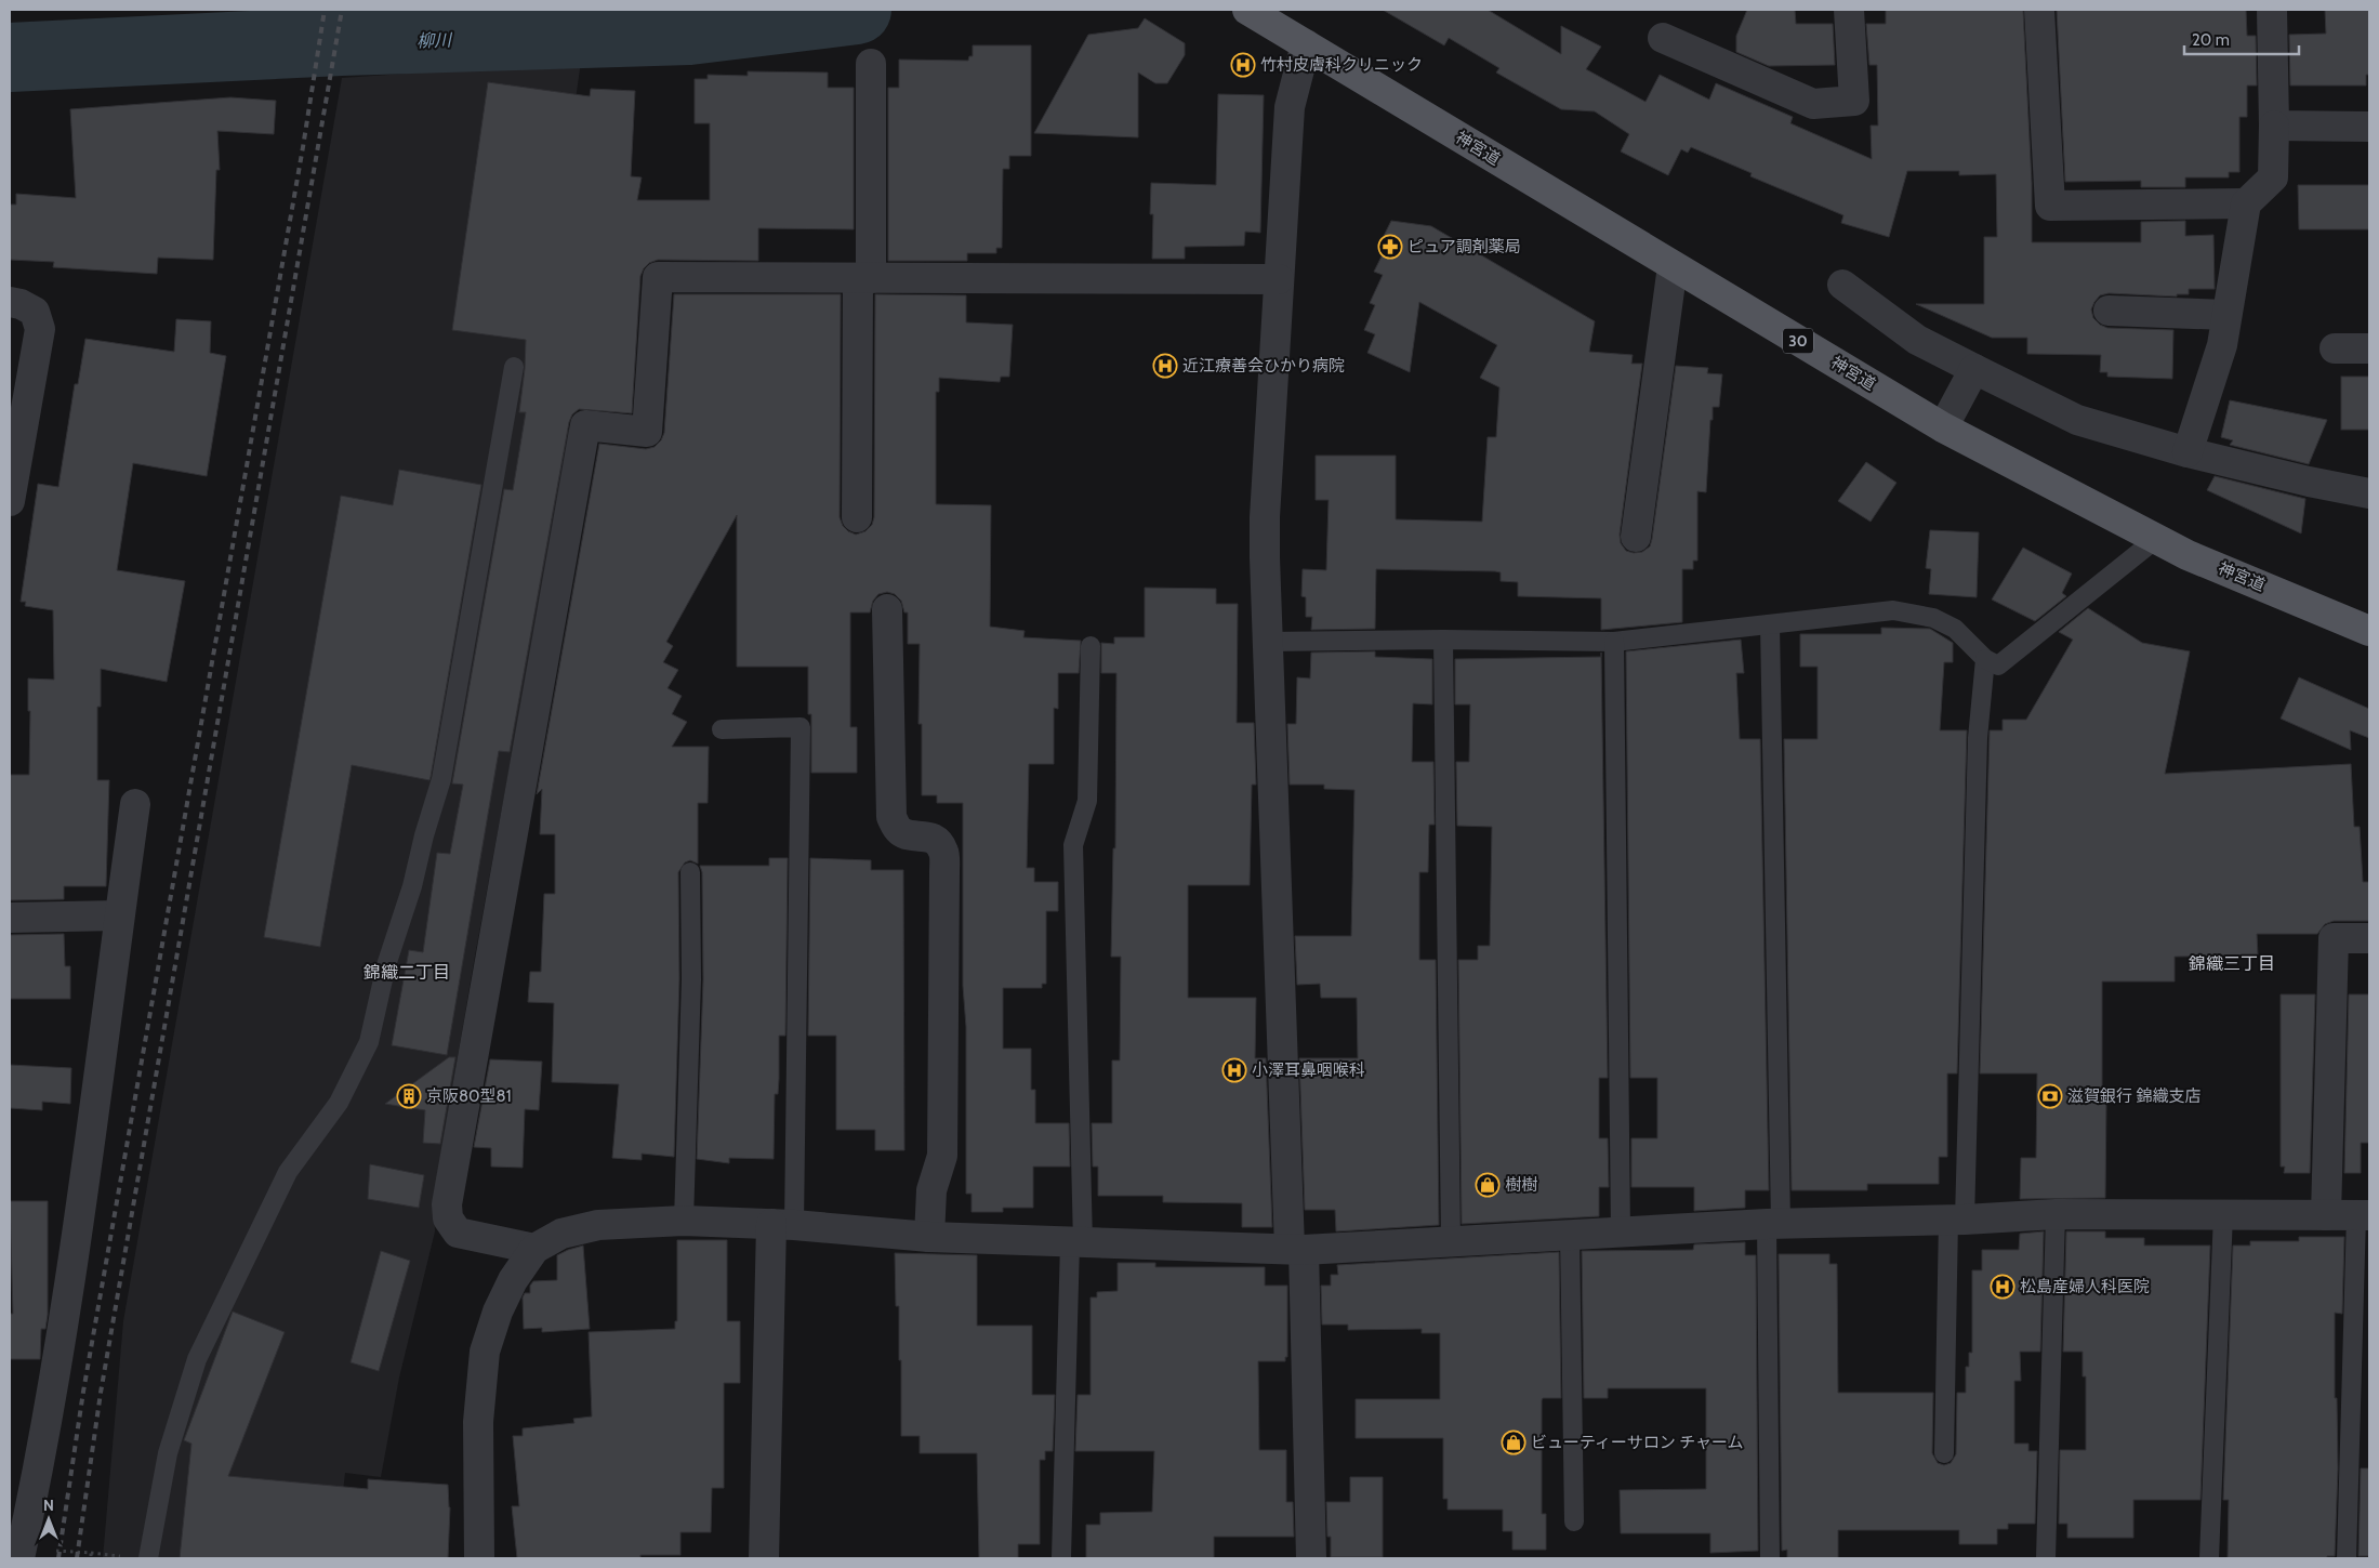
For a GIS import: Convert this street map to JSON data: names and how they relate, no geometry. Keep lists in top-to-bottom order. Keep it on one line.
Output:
{"streets":{"main road":["神宮道","30"]},"districts":["錦織三丁目","錦織二丁目"],"water":["柳川"],"places":{"hospital":["竹村皮膚科クリニック","近江療善会ひかり病院","小澤耳鼻咽喉科","松島産婦人科医院"],"pharmacy":["ピュア調剤薬局"],"building":["京阪80型81"],"bank":["滋賀銀行 錦織支店"],"shop":["樹樹","ビューティーサロン チャーム"]},"scale_bar":"20 m","north":"top"}
